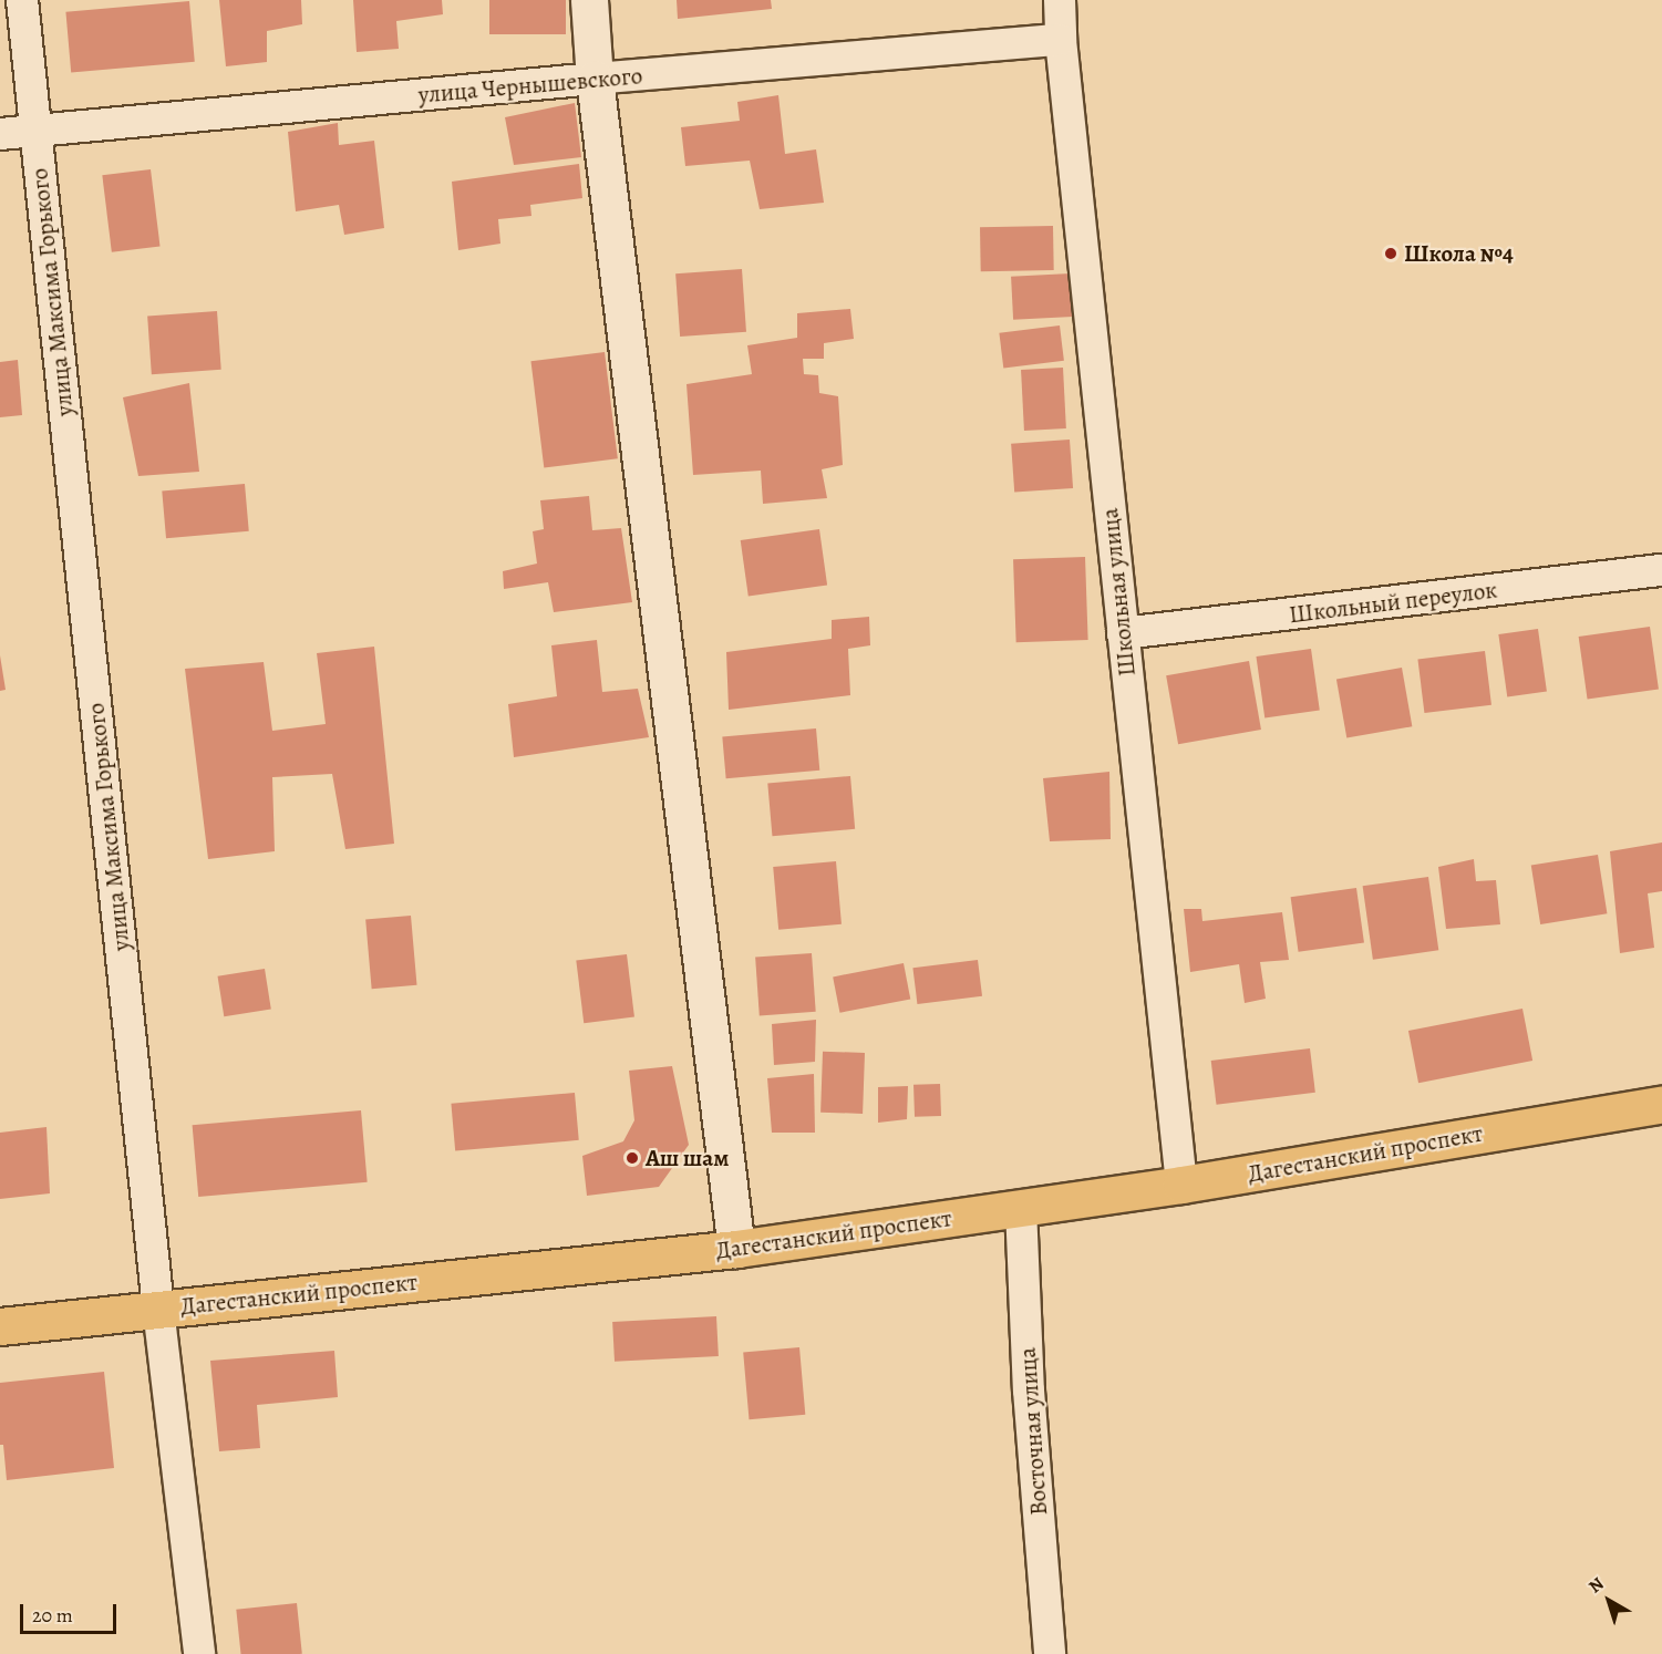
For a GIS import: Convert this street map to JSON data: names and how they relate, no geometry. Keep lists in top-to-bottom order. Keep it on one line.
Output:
{"streets":{"highway":["Дагестанский проспект"],"street":["улица Чернышевского","улица Максима Горького","Школьная улица","Школьный переулок","Восточная улица"]},"crossings":[["улица Чернышевского","улица Максима Горького"],["улица Чернышевского","Школьная улица"],["улица Максима Горького","Дагестанский проспект"],["Школьная улица","Школьный переулок"],["Школьная улица","Дагестанский проспект"],["Дагестанский проспект","Восточная улица"]],"places":["Школа №4","Аш шам"],"scale_bar":"20 m","north":"top left"}
